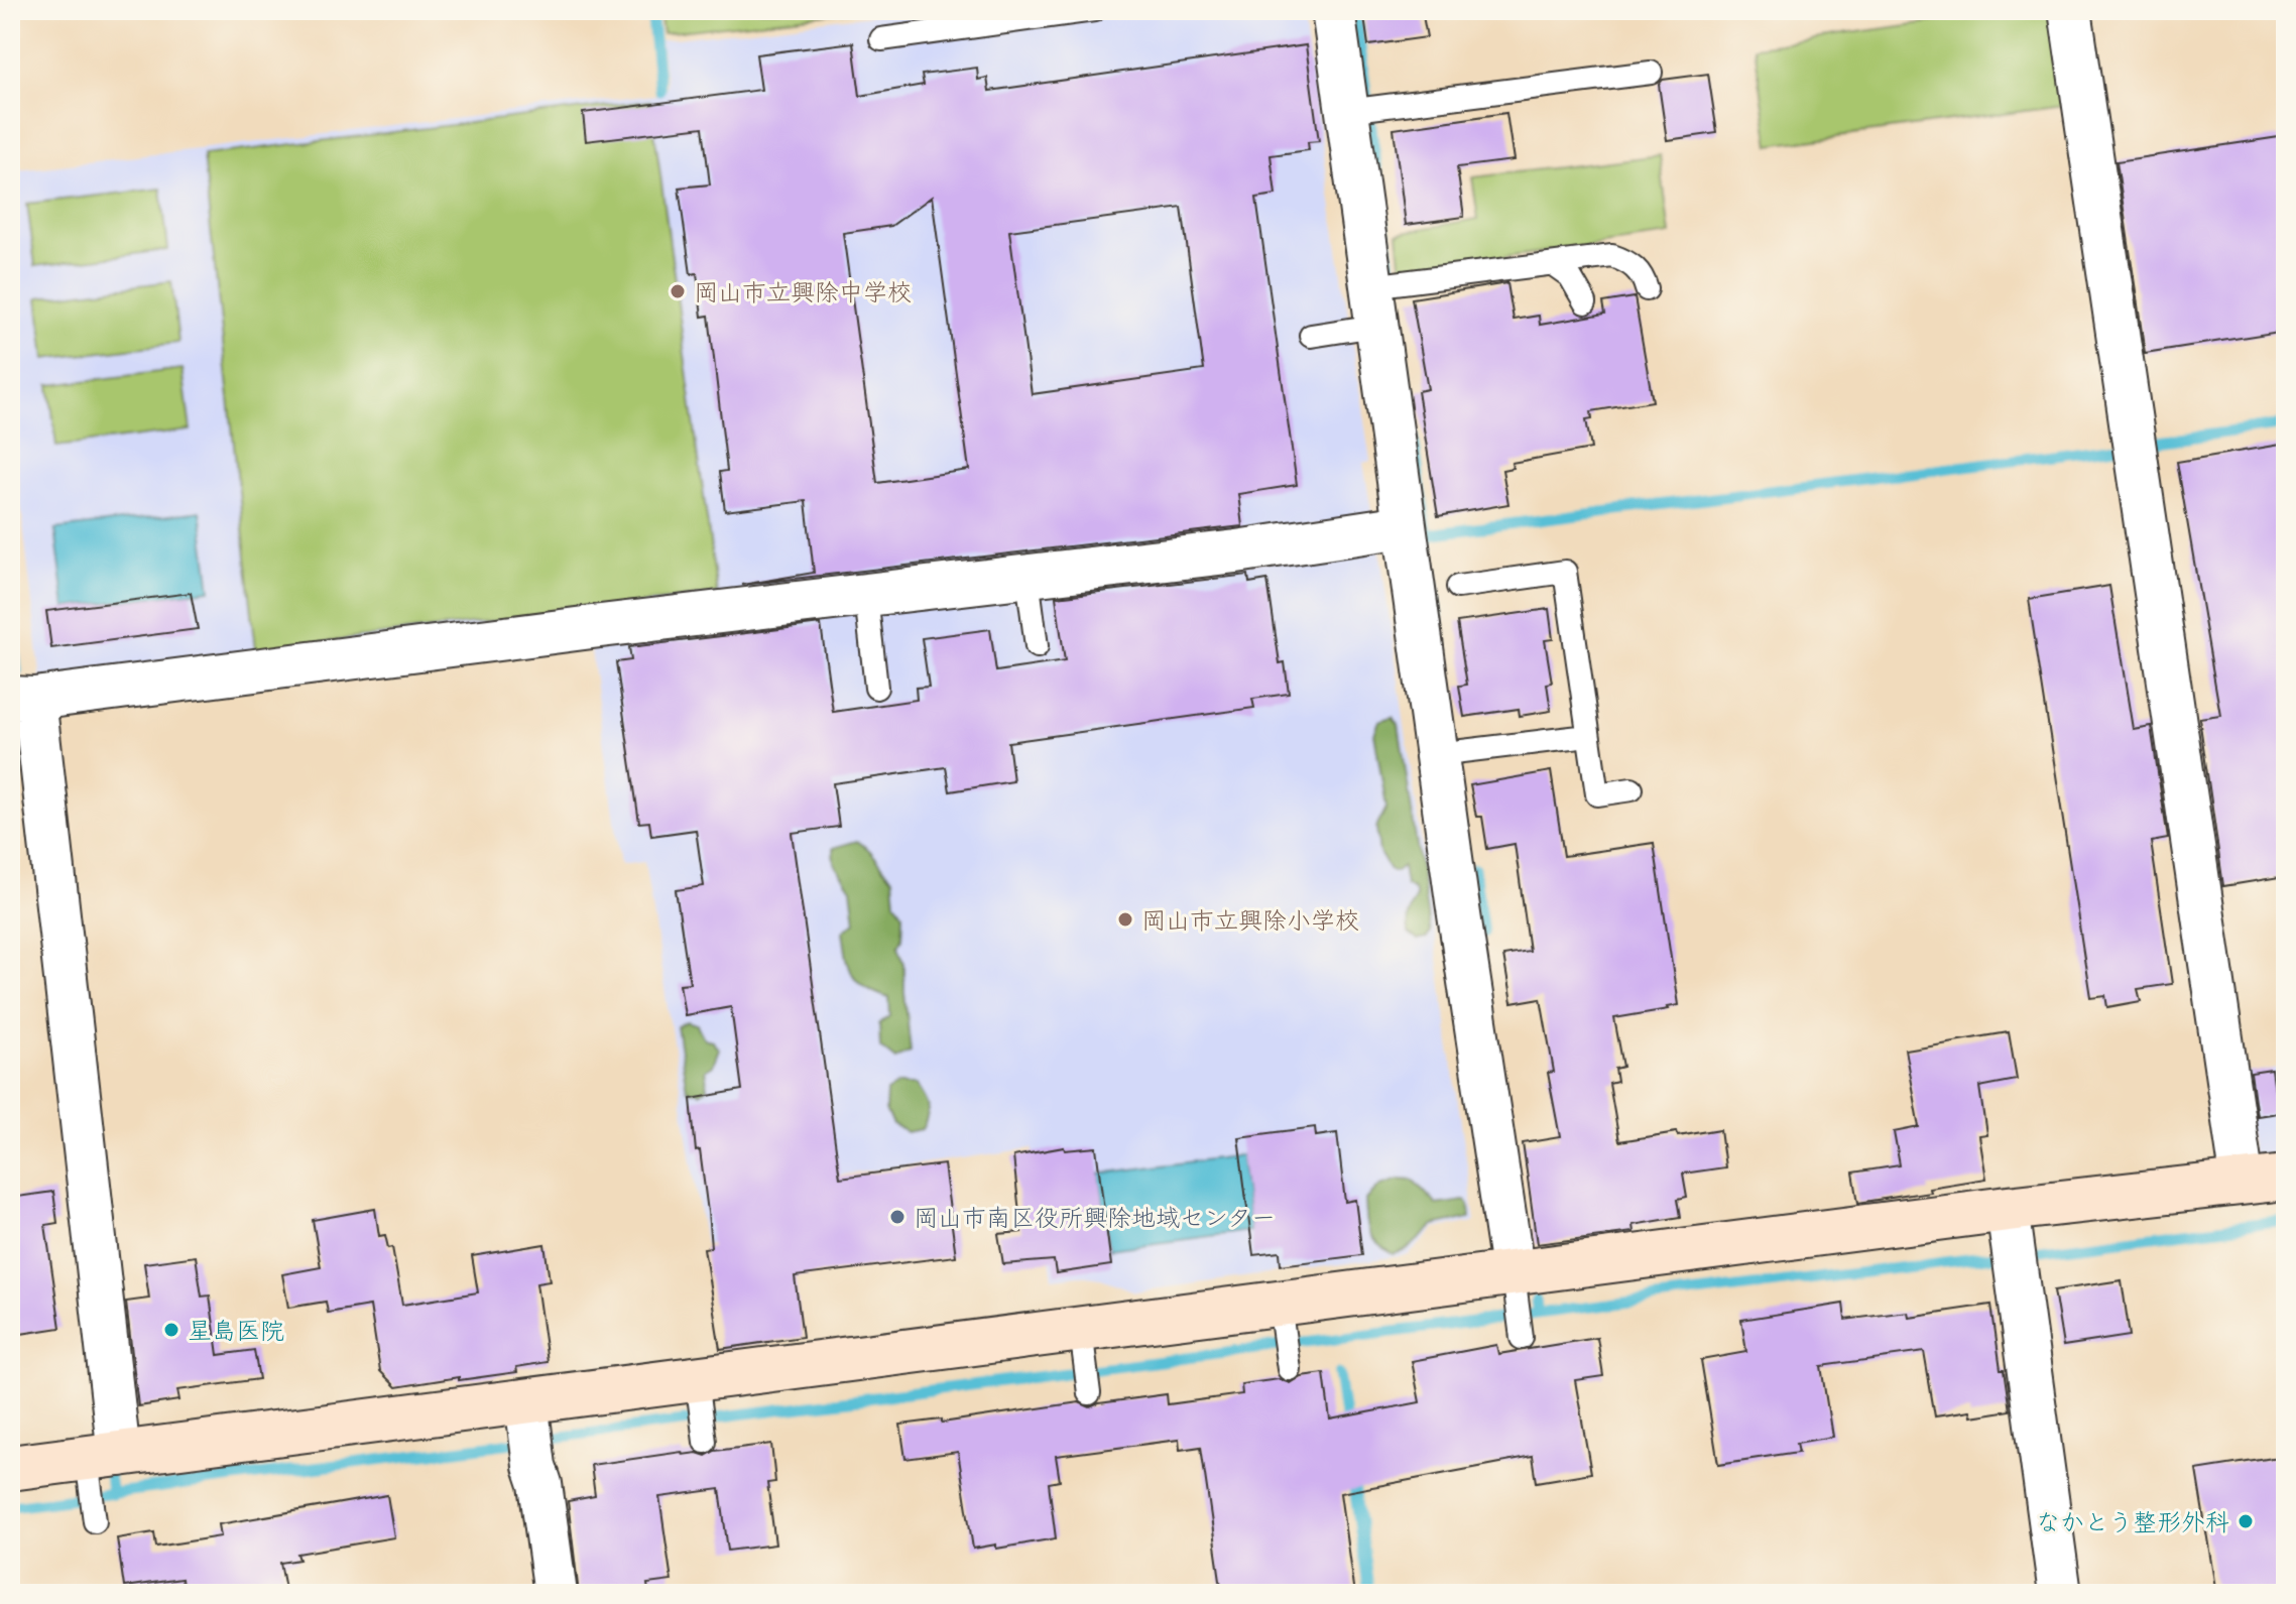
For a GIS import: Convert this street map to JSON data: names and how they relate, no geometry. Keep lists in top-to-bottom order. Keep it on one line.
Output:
{"places":["岡山市立興除中学校","岡山市立興除小学校","岡山市南区役所興除地域センター","星島医院","なかとう整形外科"]}
